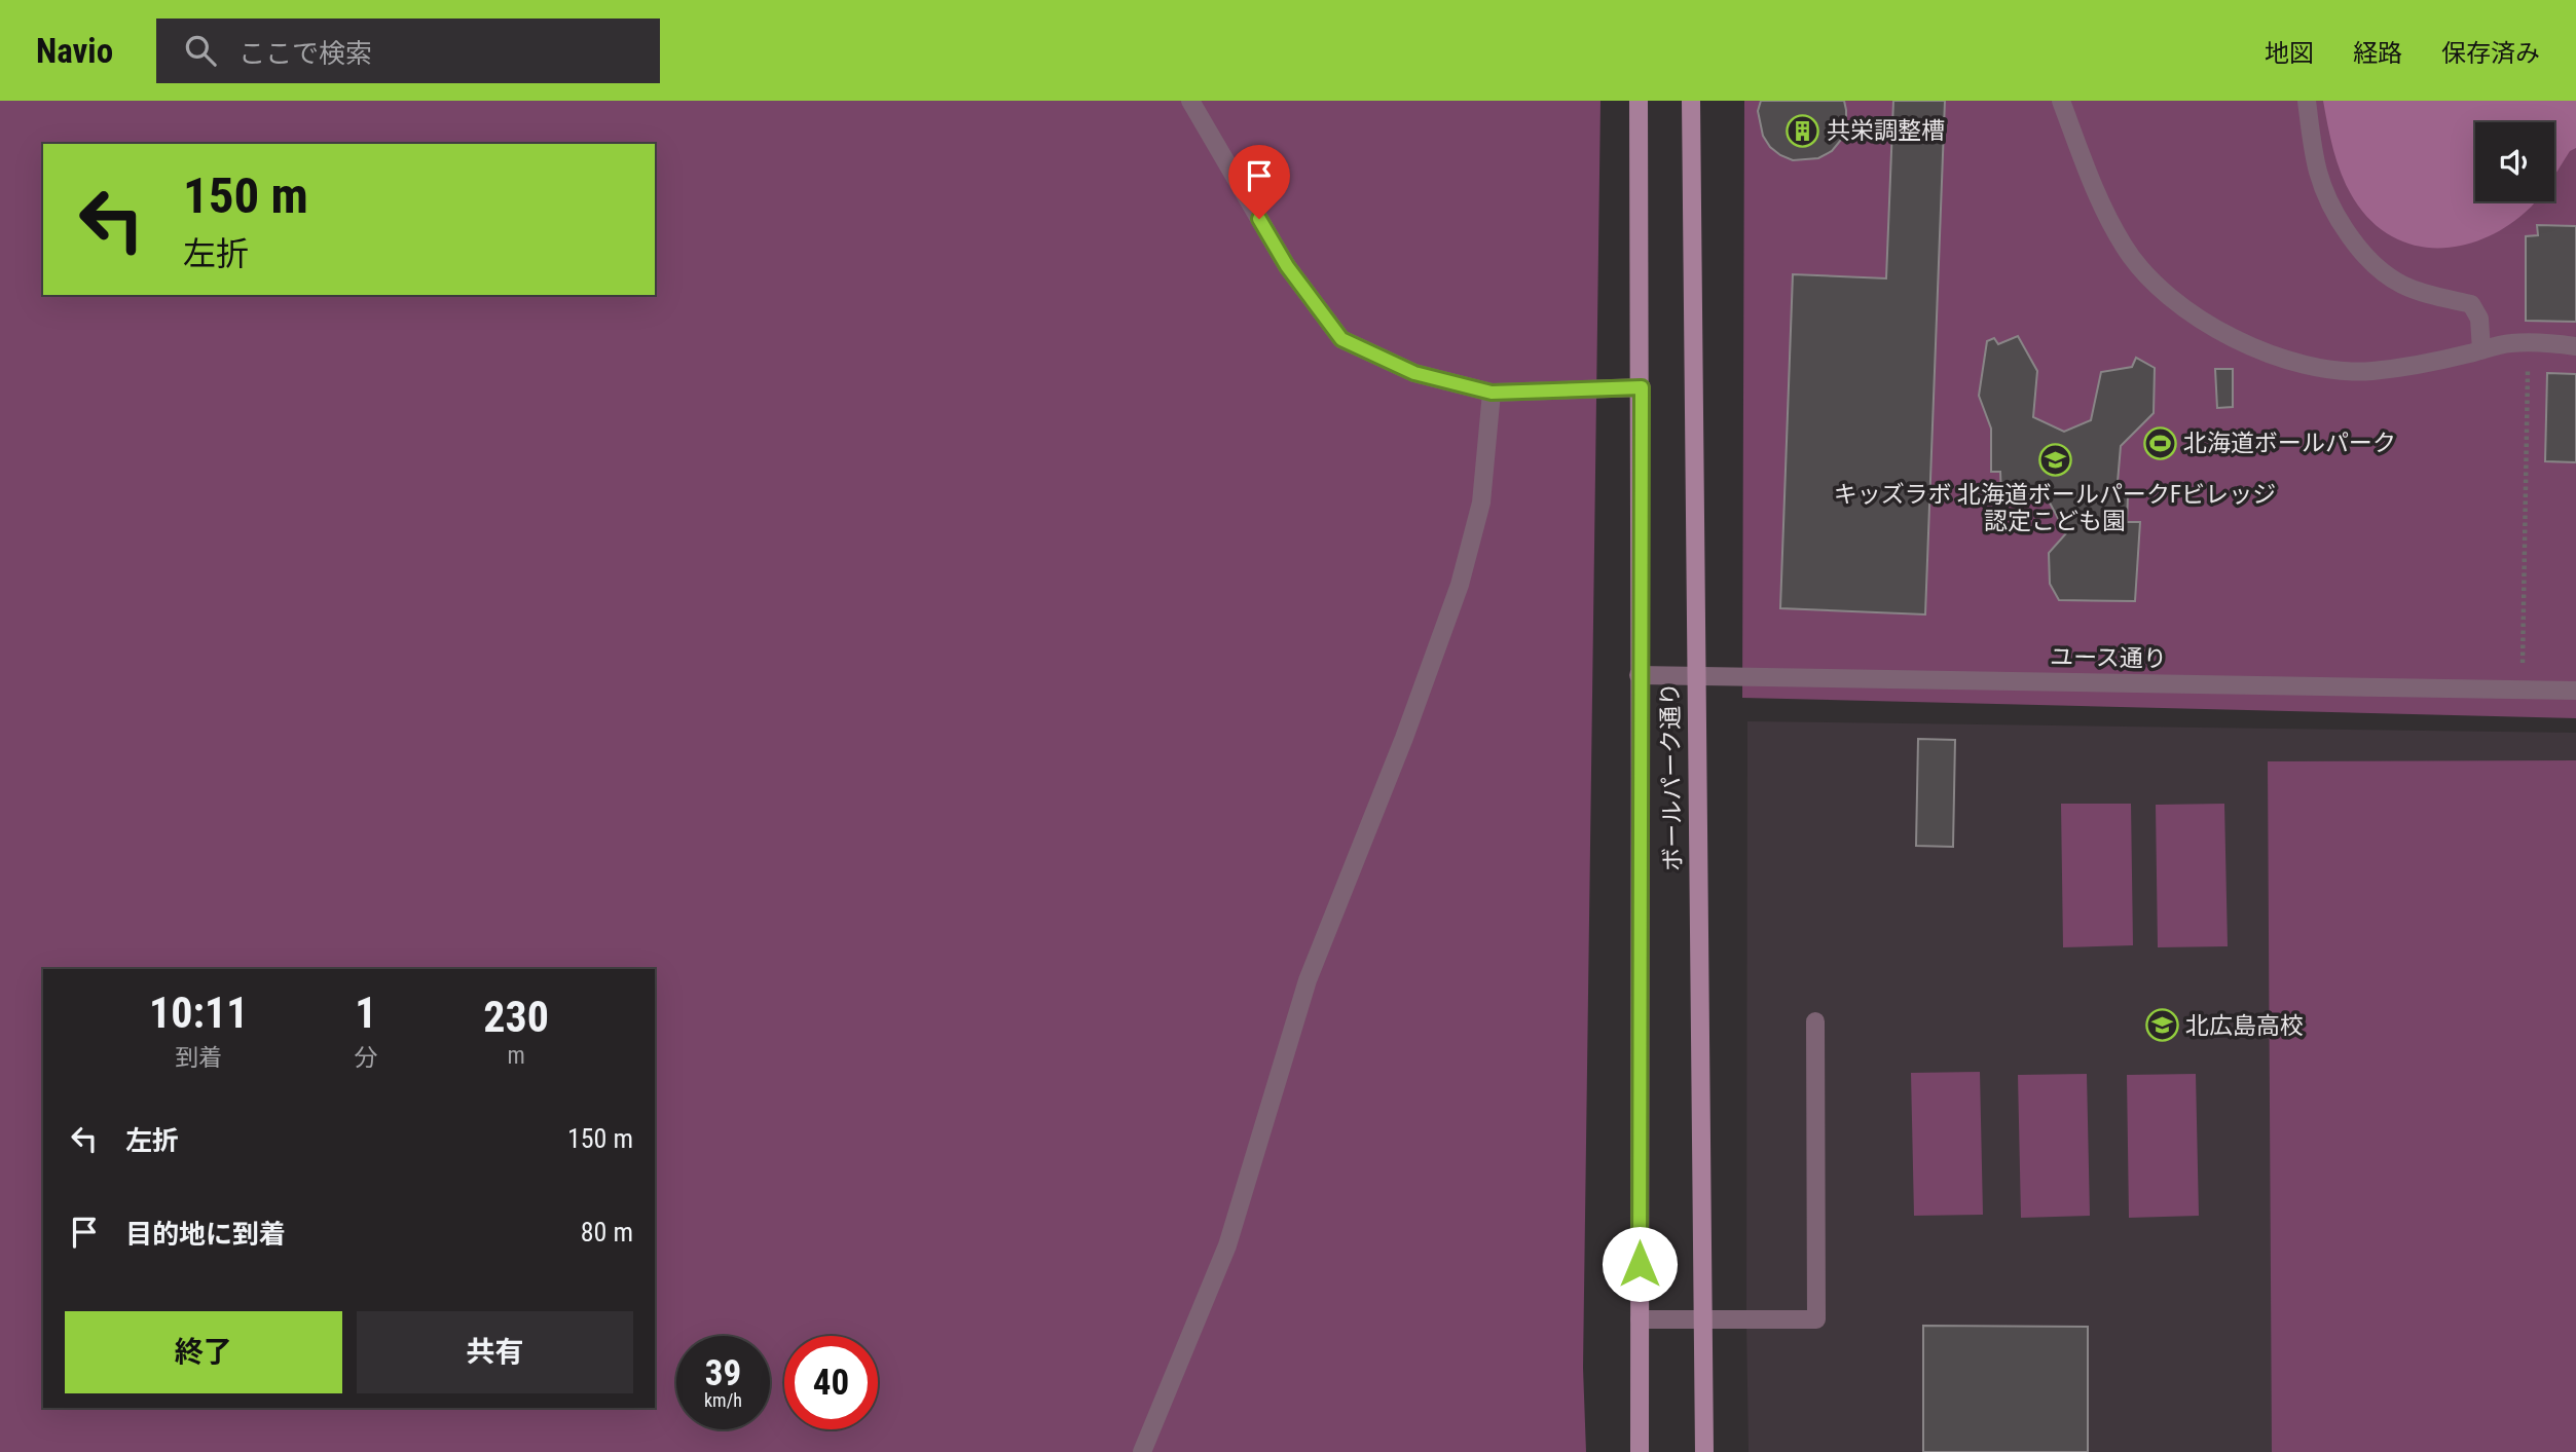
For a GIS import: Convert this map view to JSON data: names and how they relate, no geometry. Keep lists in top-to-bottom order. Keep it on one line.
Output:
{"streets":{"street":["ユース通り","ボールパーク通り"]},"crossings":[["ユース通り","ボールパーク通り"]],"places":{"building":["共栄調整槽"],"sports":["北海道ボールパーク"],"school or university":["キッズラボ 北海道ボールパークFビレッジ 認定こども園","北広島高校"]},"page":{"header":"Navio","search":"ここで検索","nav":["地図","経路","保存済み"],"turn":["150 m","左折"],"eta":["10:11","到着","1","分","230","m"],"list":[{"name":"左折","value":"150 m"},{"name":"目的地に到着","value":"80 m"}],"buttons":["終了","共有"],"speed":"39 km/h","limit":"40"}}
